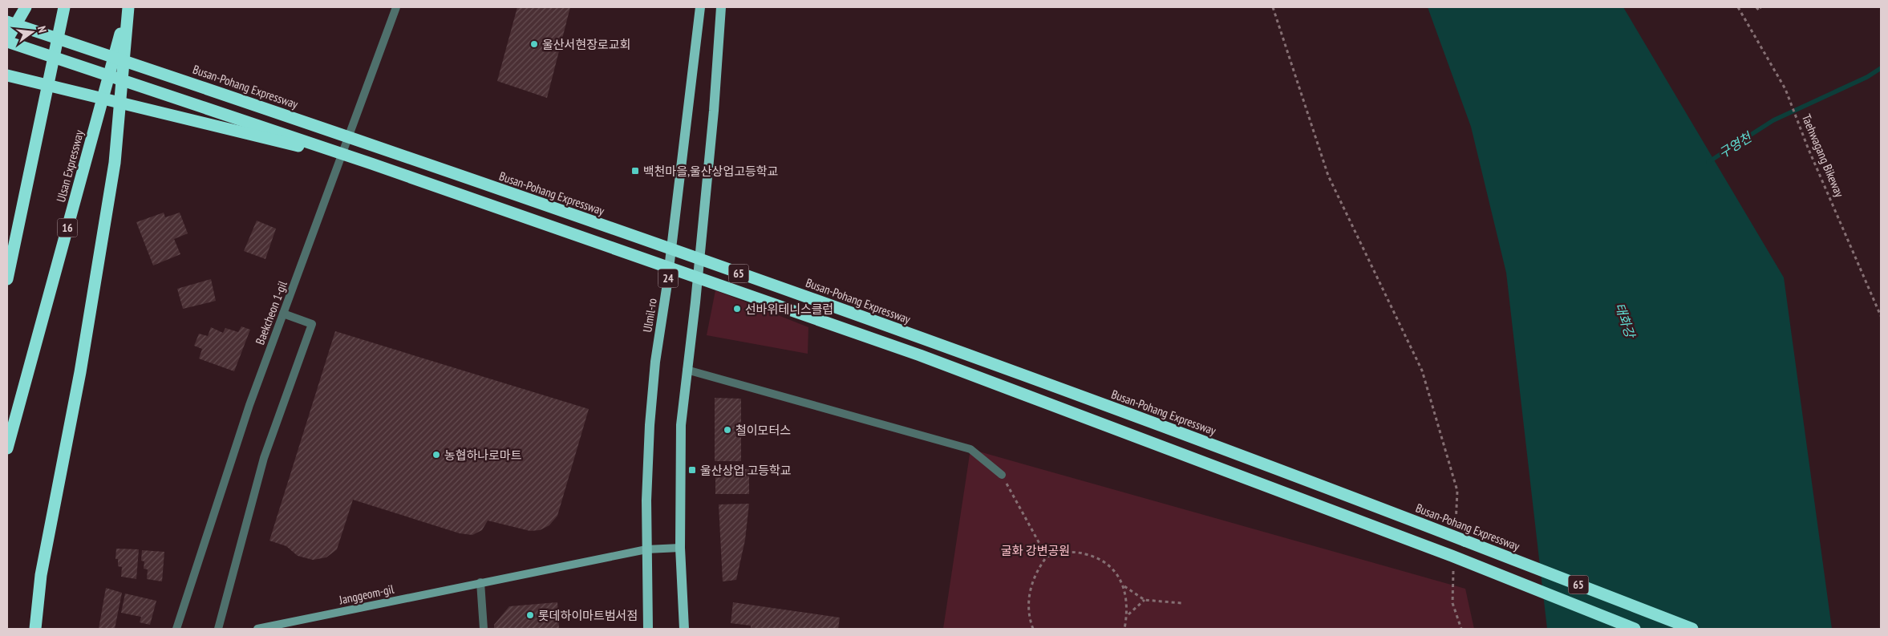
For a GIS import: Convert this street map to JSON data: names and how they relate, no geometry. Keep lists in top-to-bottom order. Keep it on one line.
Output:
{"streets":{"highway":["Busan-Pohang Expressway","Ulsan Expressway","16","65"],"main road":["24","Ulmil-ro","Janggeom-gil"],"street":["Baekcheon 1-gil"],"path":["Taehwagang Bikeway"]},"crossings":[["Ulmil-ro","Janggeom-gil"]],"water":["구영천","태화강"],"parks":["굴화 강변공원"],"places":{"other":["울산서현장로교회","선바위테니스클럽","철이모터스","농협하나로마트","롯데하이마트범서점"],"transit":["백천마을,울산상업고등학교","울산상업 고등학교"]},"north":"right"}
